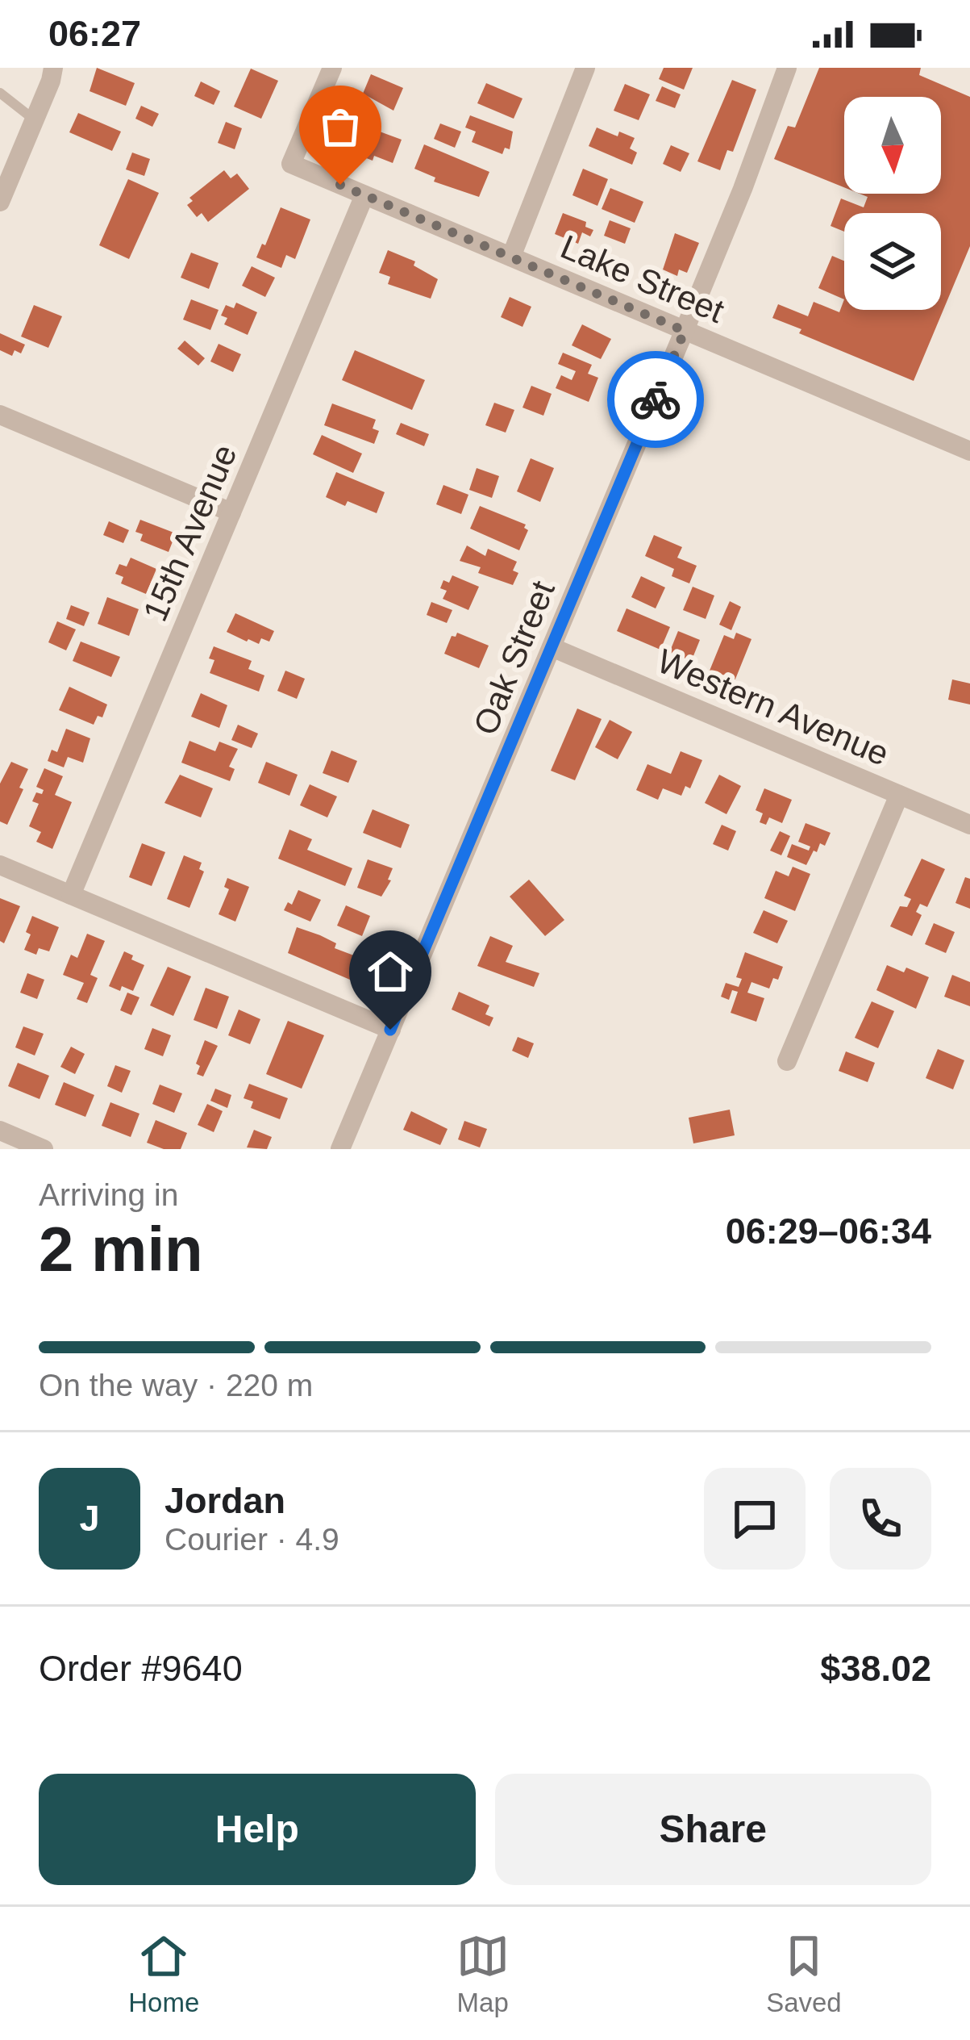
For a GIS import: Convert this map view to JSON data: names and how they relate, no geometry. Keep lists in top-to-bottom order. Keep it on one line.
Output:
{"streets":{"street":["Lake Street","15th Avenue","Oak Street","Western Avenue"]},"crossings":[["Lake Street","15th Avenue"],["Lake Street","Oak Street"],["Oak Street","Western Avenue"]],"north":"bottom","page":{"status":"06:27","heading":["2 min","Arriving in","06:29–06:34"],"panel":["Jordan","Courier · 4.9","Order #9640","$38.02"],"bar":"On the way · 220 m","round":"J","buttons":["Help","Share"],"tabs":["Home","Map","Saved"]}}
